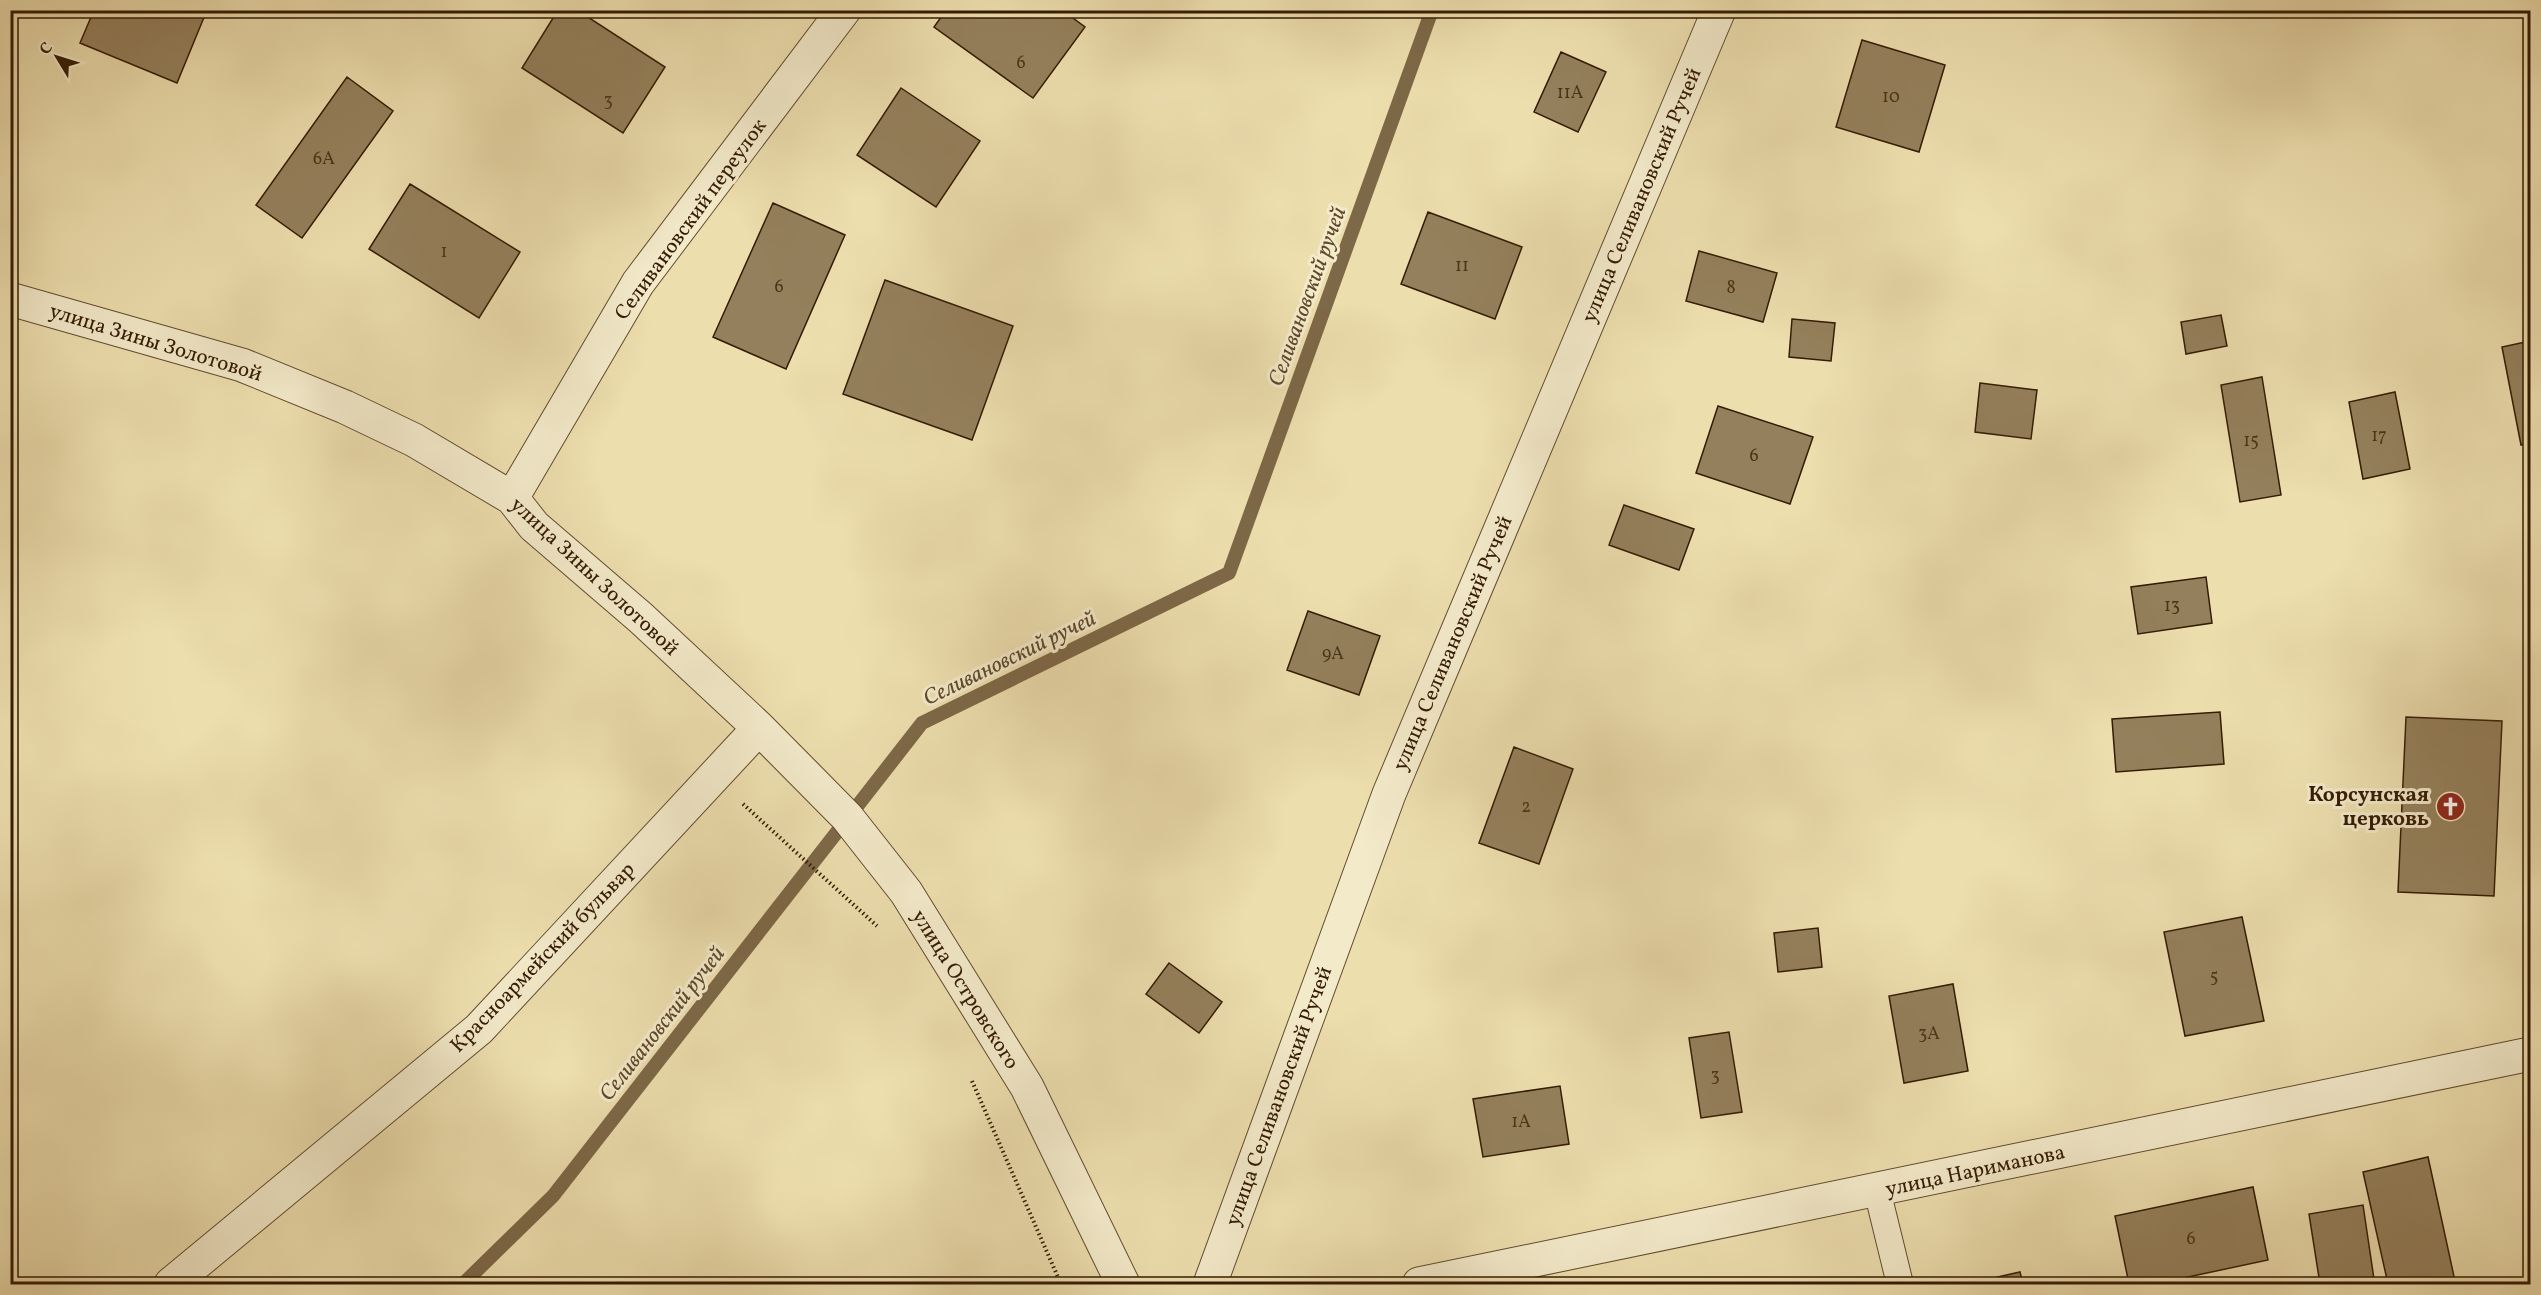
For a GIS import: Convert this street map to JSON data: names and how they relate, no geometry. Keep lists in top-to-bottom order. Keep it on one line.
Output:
{"streets":{"street":["улица Селивановский Ручей","Селивановский переулок","улица Зины Золотовой","Красноармейский бульвар","улица Островского","улица Нариманова"]},"crossings":[["Селивановский переулок","улица Зины Золотовой"],["улица Зины Золотовой","Красноармейский бульвар"],["улица Зины Золотовой","улица Островского"],["Красноармейский бульвар","улица Островского"]],"water":["Селивановский ручей"],"places":{"church":["Корсунская церковь"]},"house_numbers":["6","11А","10","3","6А","1","11","6","8","17","15","6","13","9А","2","5","3А","3","1А","6"],"north":"top left"}
